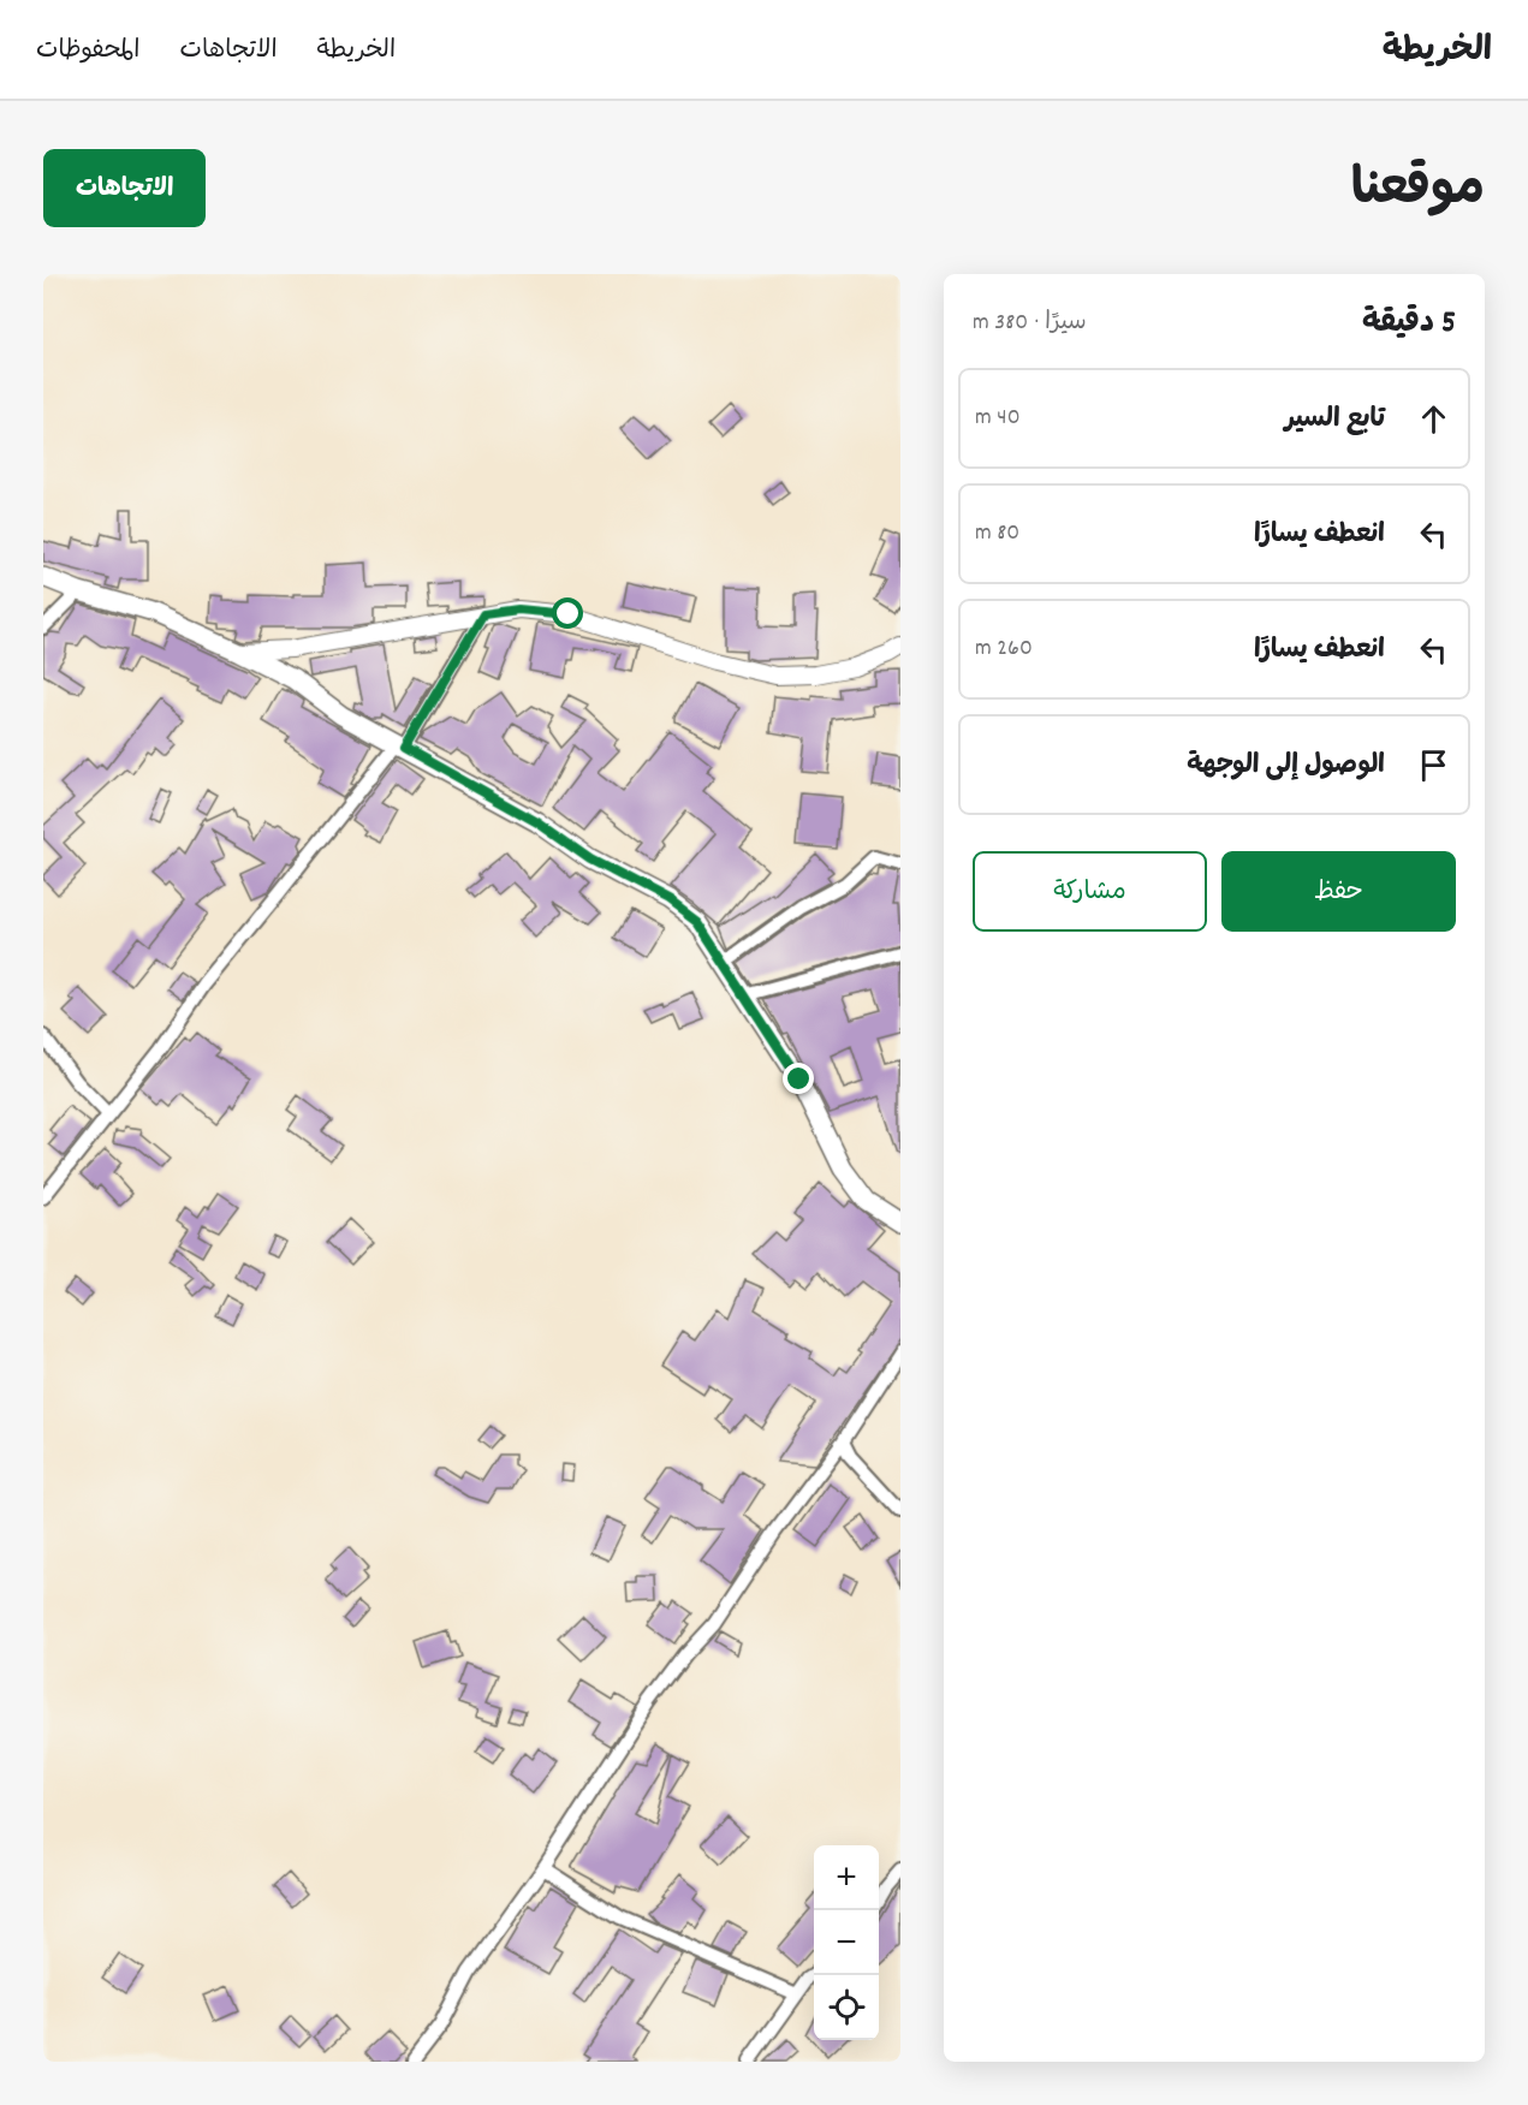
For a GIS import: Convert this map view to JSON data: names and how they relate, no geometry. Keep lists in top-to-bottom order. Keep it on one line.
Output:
{"page":{"header":"الخريطة","nav":["الخريطة","الاتجاهات","المحفوظات"],"title":"موقعنا","buttons":["الاتجاهات",["حفظ","مشاركة"]],"heading":["5 دقيقة","سيرًا · 380 m"],"list":[["تابع السير","40 m"],["انعطف يسارًا","80 m"],["انعطف يسارًا","260 m"],"الوصول إلى الوجهة"],"map_buttons":["+","−"]}}
